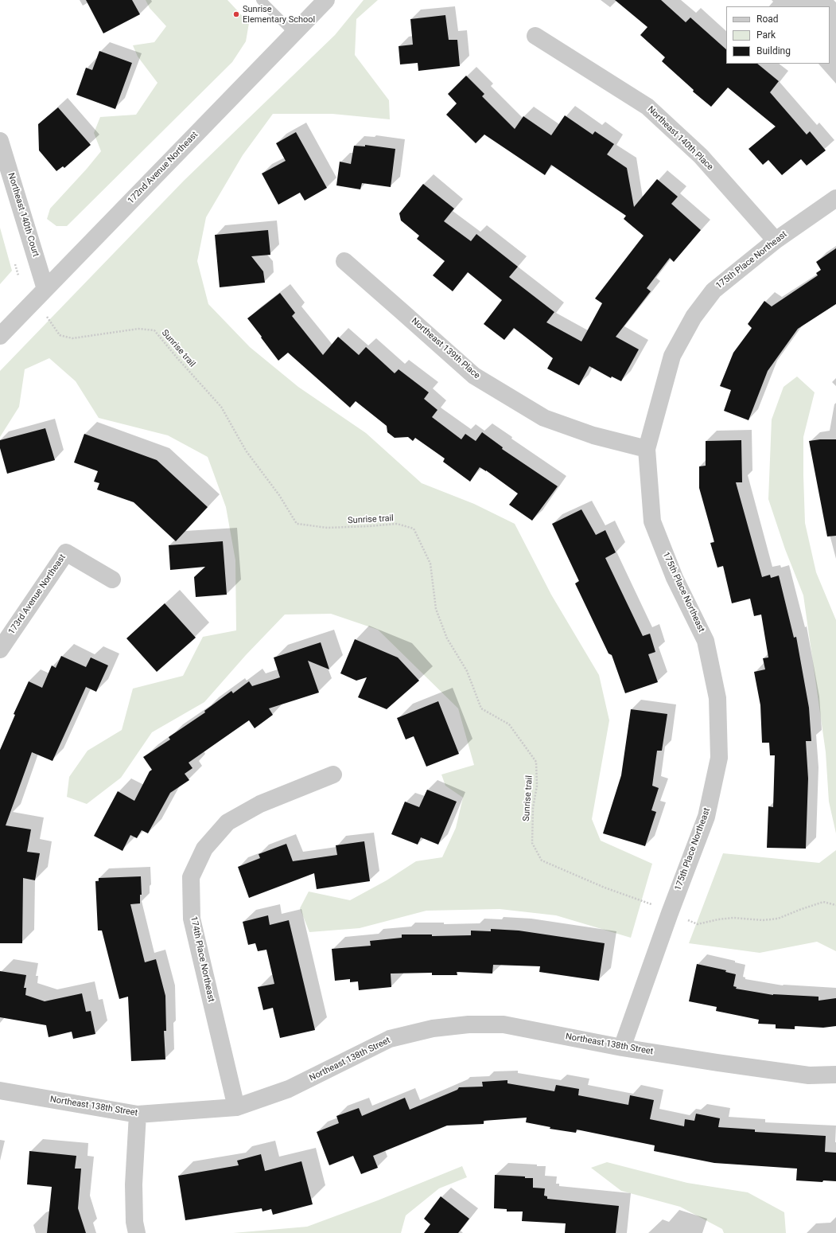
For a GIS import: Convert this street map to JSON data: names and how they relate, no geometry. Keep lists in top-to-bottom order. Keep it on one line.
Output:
{"streets":{"street":["Northeast 140th Place","172nd Avenue Northeast","Northeast 140th Court","175th Place Northeast","Northeast 139th Place","173rd Avenue Northeast","174th Place Northeast","Northeast 138th Street"],"path":["Sunrise trail"]},"crossings":[["Northeast 140th Place","175th Place Northeast"],["172nd Avenue Northeast","Northeast 140th Court"],["175th Place Northeast","Northeast 139th Place"],["175th Place Northeast","Northeast 138th Street"],["174th Place Northeast","Northeast 138th Street"]],"places":["Sunrise Elementary School"],"legend":["Road","Park","Building"]}
